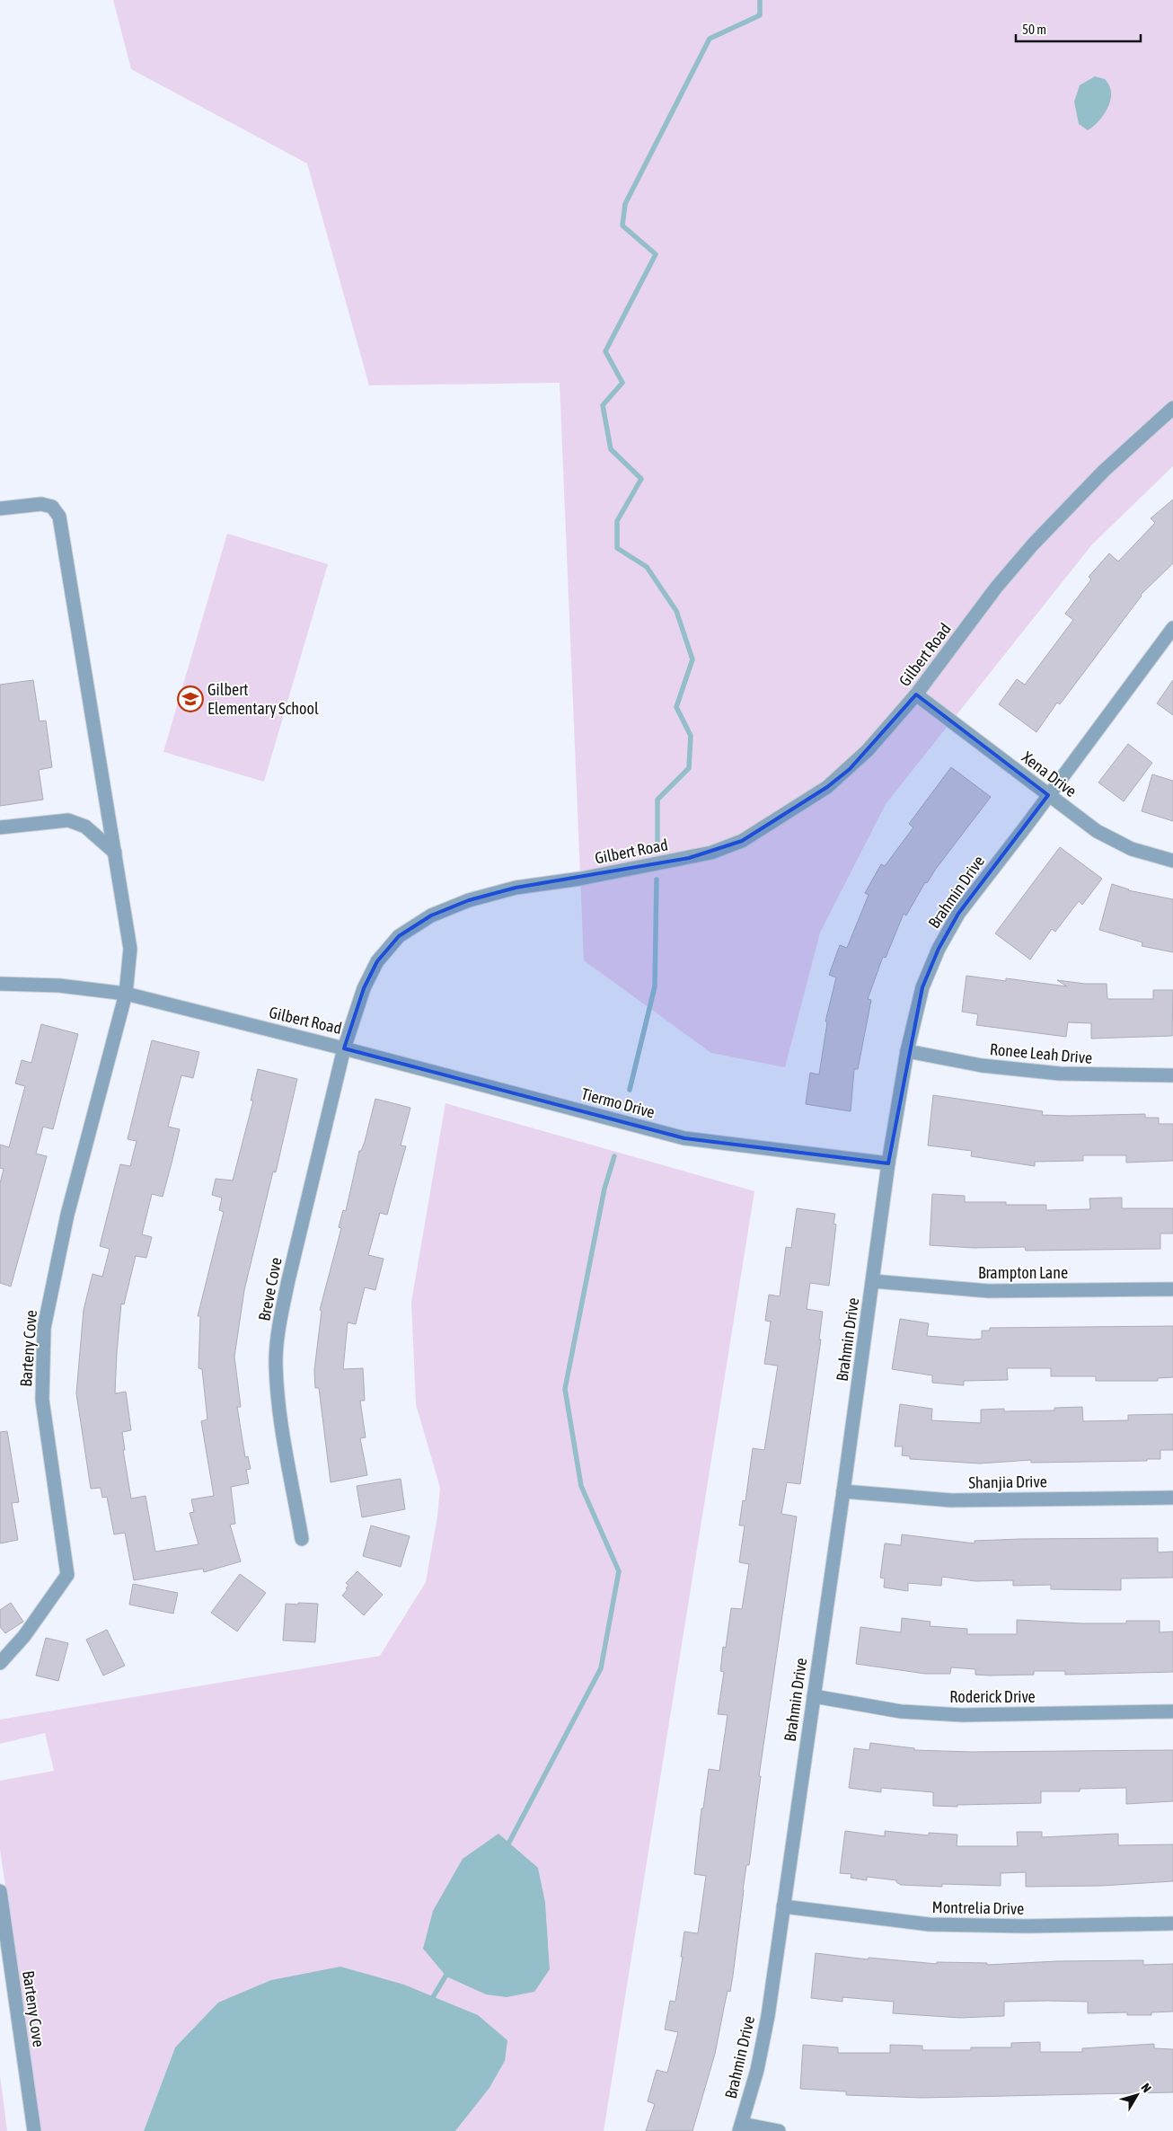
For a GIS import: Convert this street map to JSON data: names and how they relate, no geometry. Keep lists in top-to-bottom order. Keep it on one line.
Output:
{"streets":{"street":["Gilbert Road","Xena Drive","Brahmin Drive","Ronee Leah Drive","Tiermo Drive","Brampton Lane","Breve Cove","Barteny Cove","Shanjia Drive","Roderick Drive","Montrelia Drive"]},"crossings":[["Gilbert Road","Xena Drive"],["Gilbert Road","Tiermo Drive"],["Gilbert Road","Breve Cove"],["Gilbert Road","Barteny Cove"],["Xena Drive","Brahmin Drive"],["Brahmin Drive","Ronee Leah Drive"],["Brahmin Drive","Tiermo Drive"],["Brahmin Drive","Brampton Lane"],["Brahmin Drive","Shanjia Drive"],["Brahmin Drive","Roderick Drive"],["Brahmin Drive","Montrelia Drive"],["Tiermo Drive","Breve Cove"]],"places":{"school or university":["Gilbert Elementary School"]},"scale_bar":"50 m","north":"top right"}
